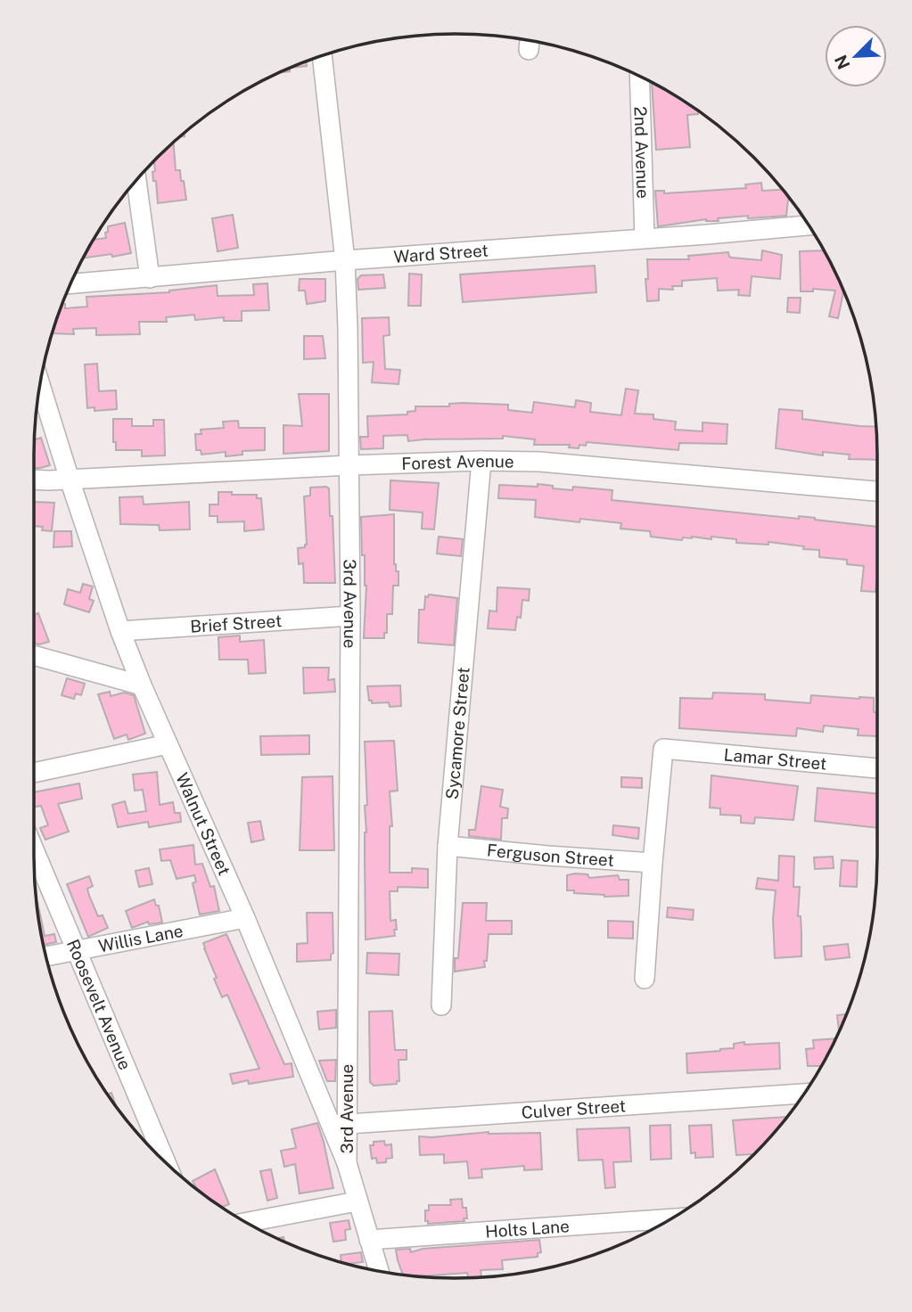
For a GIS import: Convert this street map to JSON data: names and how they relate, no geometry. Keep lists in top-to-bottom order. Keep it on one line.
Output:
{"streets":{"street":["2nd Avenue","Ward Street","Forest Avenue","3rd Avenue","Brief Street","Sycamore Street","Lamar Street","Walnut Street","Ferguson Street","Willis Lane","Roosevelt Avenue","Culver Street","Holts Lane"]},"crossings":[["2nd Avenue","Ward Street"],["Ward Street","3rd Avenue"],["Forest Avenue","3rd Avenue"],["Forest Avenue","Sycamore Street"],["Forest Avenue","Walnut Street"],["3rd Avenue","Brief Street"],["3rd Avenue","Walnut Street"],["3rd Avenue","Culver Street"],["Brief Street","Walnut Street"],["Sycamore Street","Ferguson Street"],["Lamar Street","Ferguson Street"],["Walnut Street","Willis Lane"],["Walnut Street","Culver Street"],["Willis Lane","Roosevelt Avenue"]],"north":"bottom left"}
